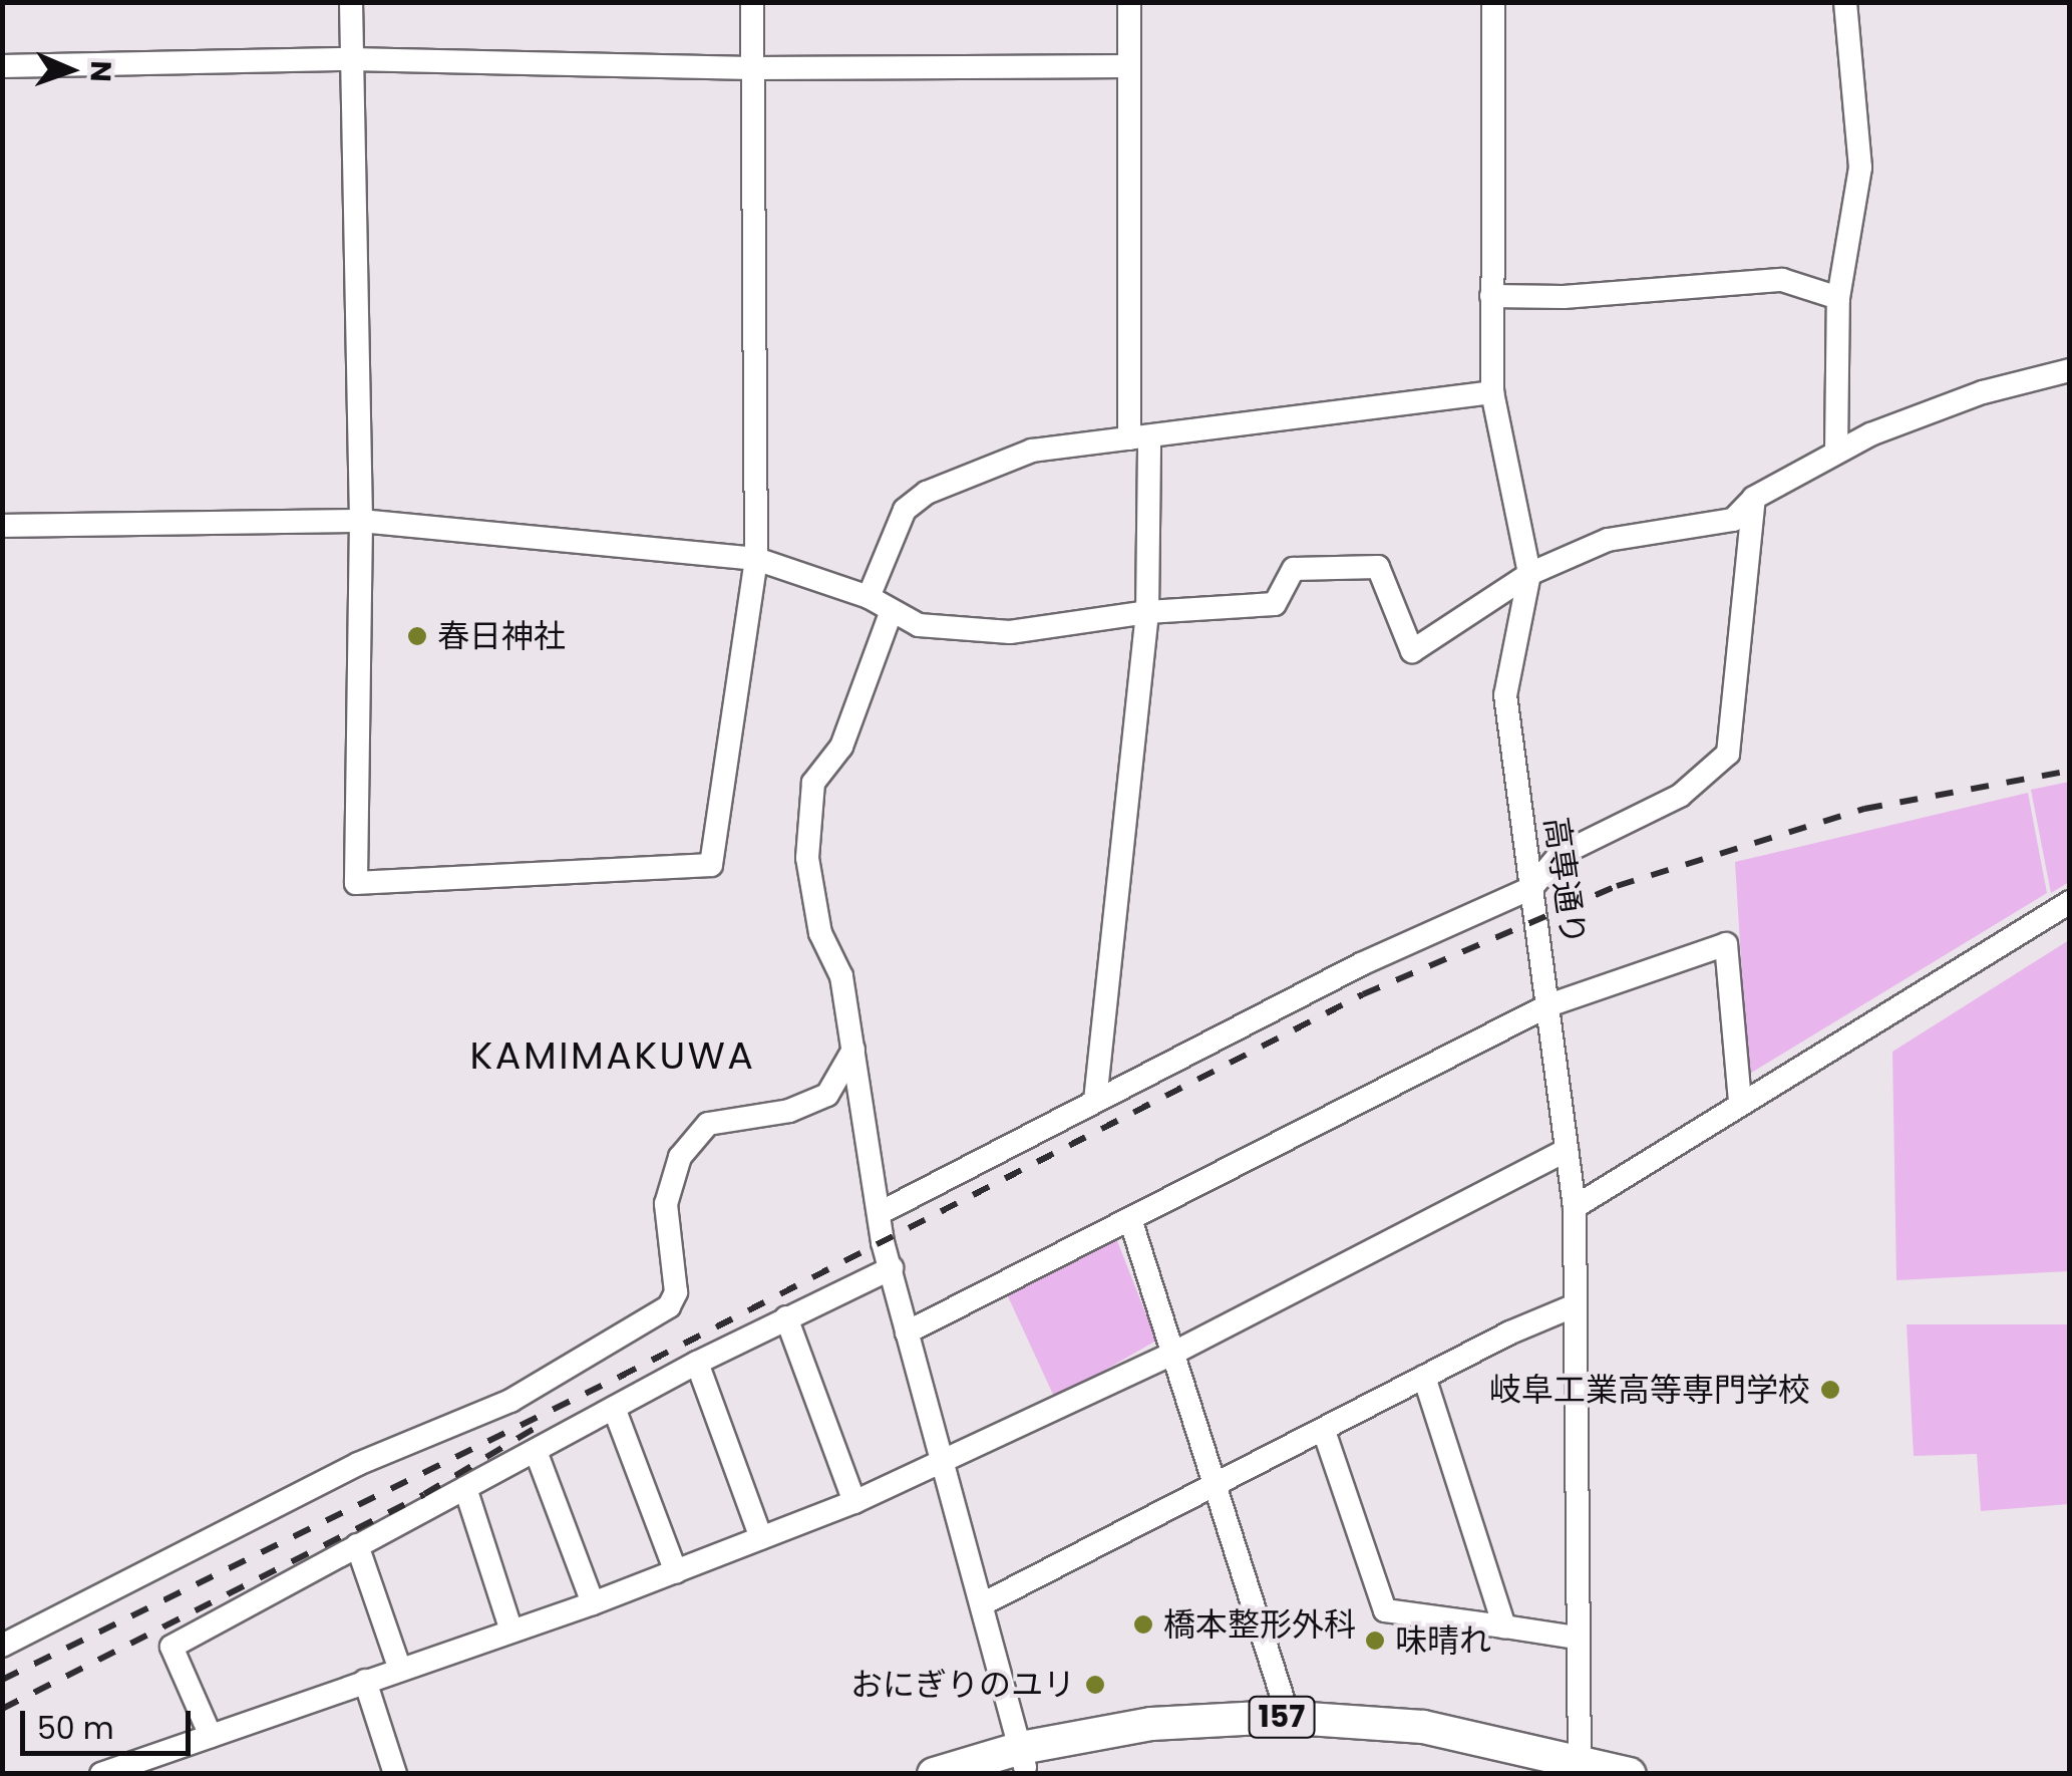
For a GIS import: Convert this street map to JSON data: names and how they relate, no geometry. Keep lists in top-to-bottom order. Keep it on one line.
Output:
{"streets":{"highway":["157"],"street":["高専通り"]},"crossings":[["高専通り","157"]],"districts":["KAMIMAKUWA"],"places":["春日神社","岐阜工業高等専門学校","橋本整形外科","味晴れ","おにぎりのユリ"],"scale_bar":"50 m","north":"right"}
